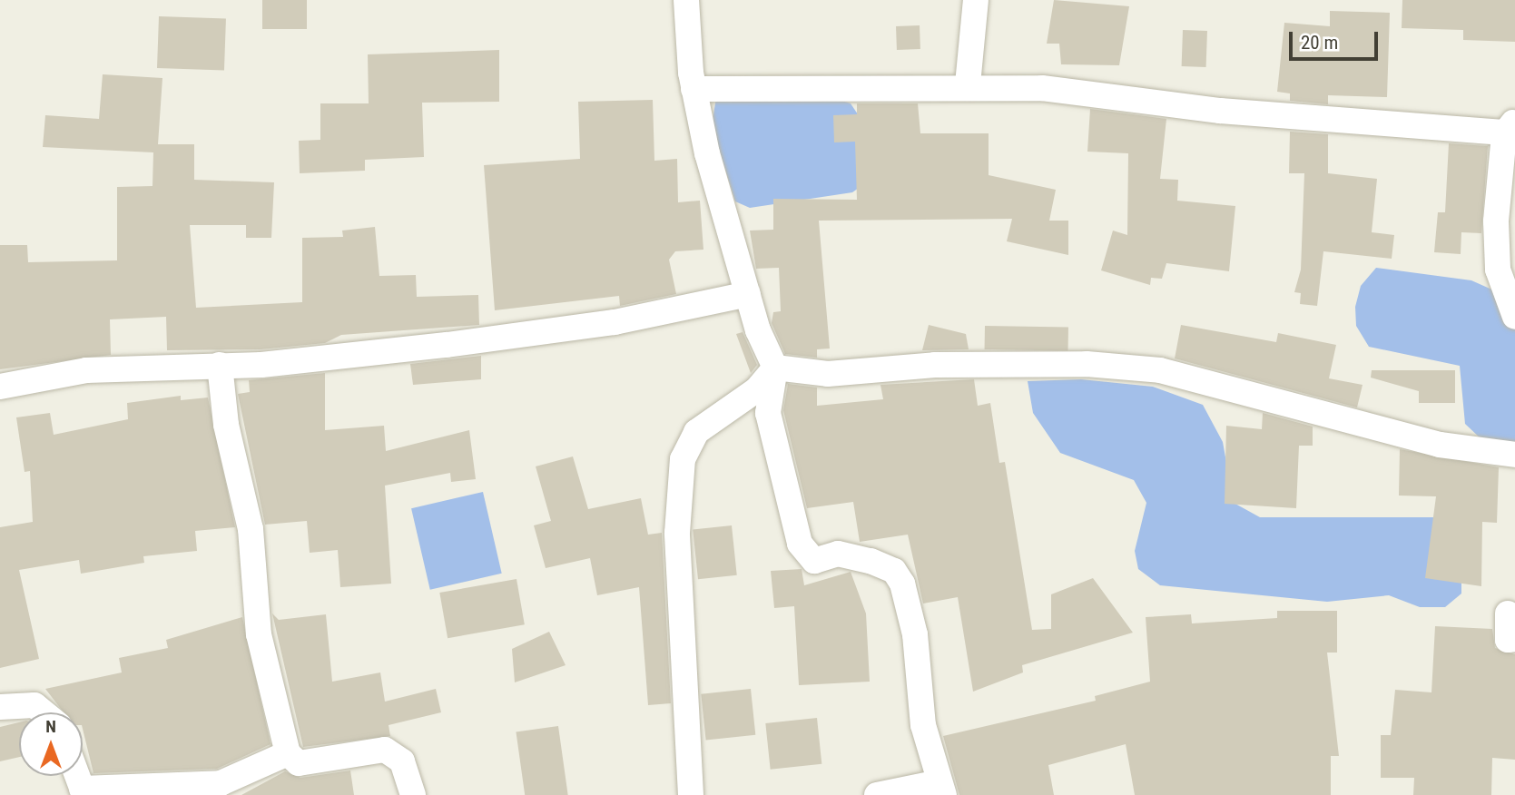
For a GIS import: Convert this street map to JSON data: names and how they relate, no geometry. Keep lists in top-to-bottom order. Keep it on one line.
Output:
{"scale_bar":"20 m","north":"top"}
